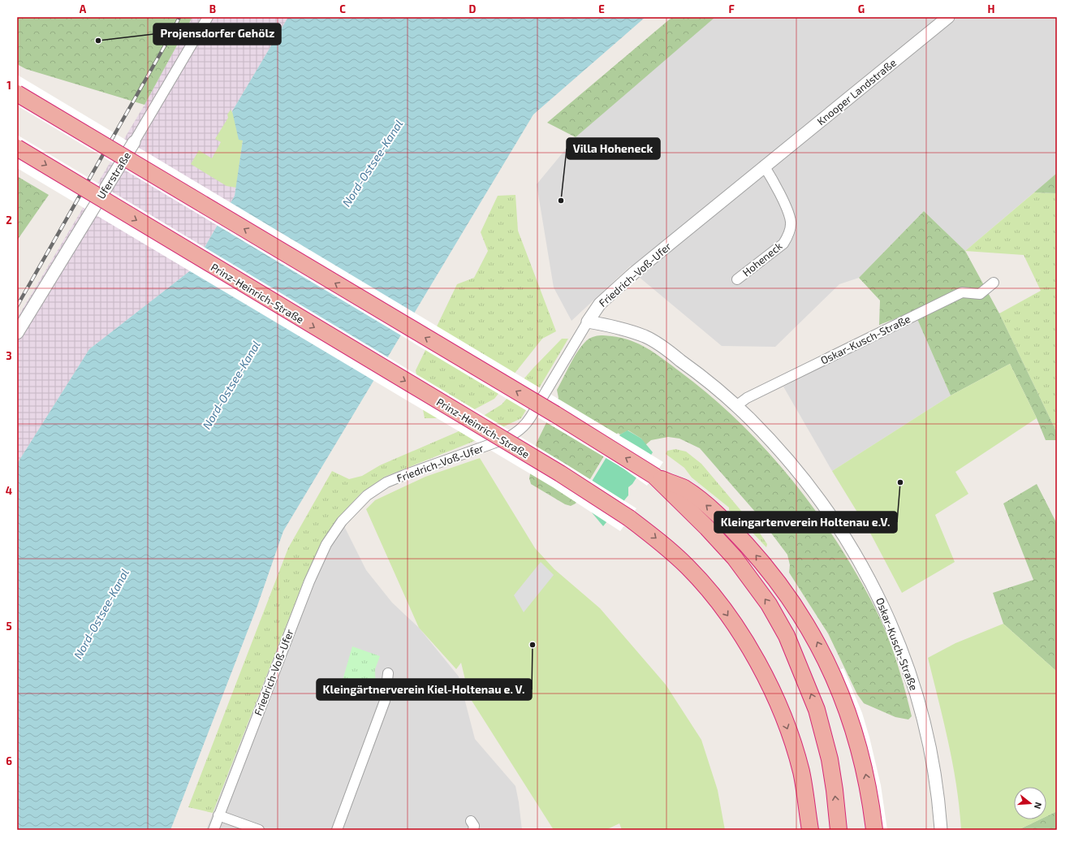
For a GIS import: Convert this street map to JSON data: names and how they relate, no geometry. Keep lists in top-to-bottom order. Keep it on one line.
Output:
{"streets":{"highway":["Prinz-Heinrich-Straße"],"street":["Knooper Landstraße","Uferstraße","Hoheneck","Friedrich-Voß-Ufer","Oskar-Kusch-Straße"]},"crossings":[["Knooper Landstraße","Hoheneck"],["Knooper Landstraße","Friedrich-Voß-Ufer"],["Hoheneck","Friedrich-Voß-Ufer"],["Friedrich-Voß-Ufer","Oskar-Kusch-Straße"]],"water":["Nord-Ostsee-Kanal"],"places":["Projensdorfer Gehölz","Villa Hoheneck","Kleingartenverein Holtenau e.V.","Kleingärtnerverein Kiel-Holtenau e. V."],"north":"right","grid":{"columns":["A","B","C","D","E","F","G","H"],"rows":["1","2","3","4","5","6"]}}
